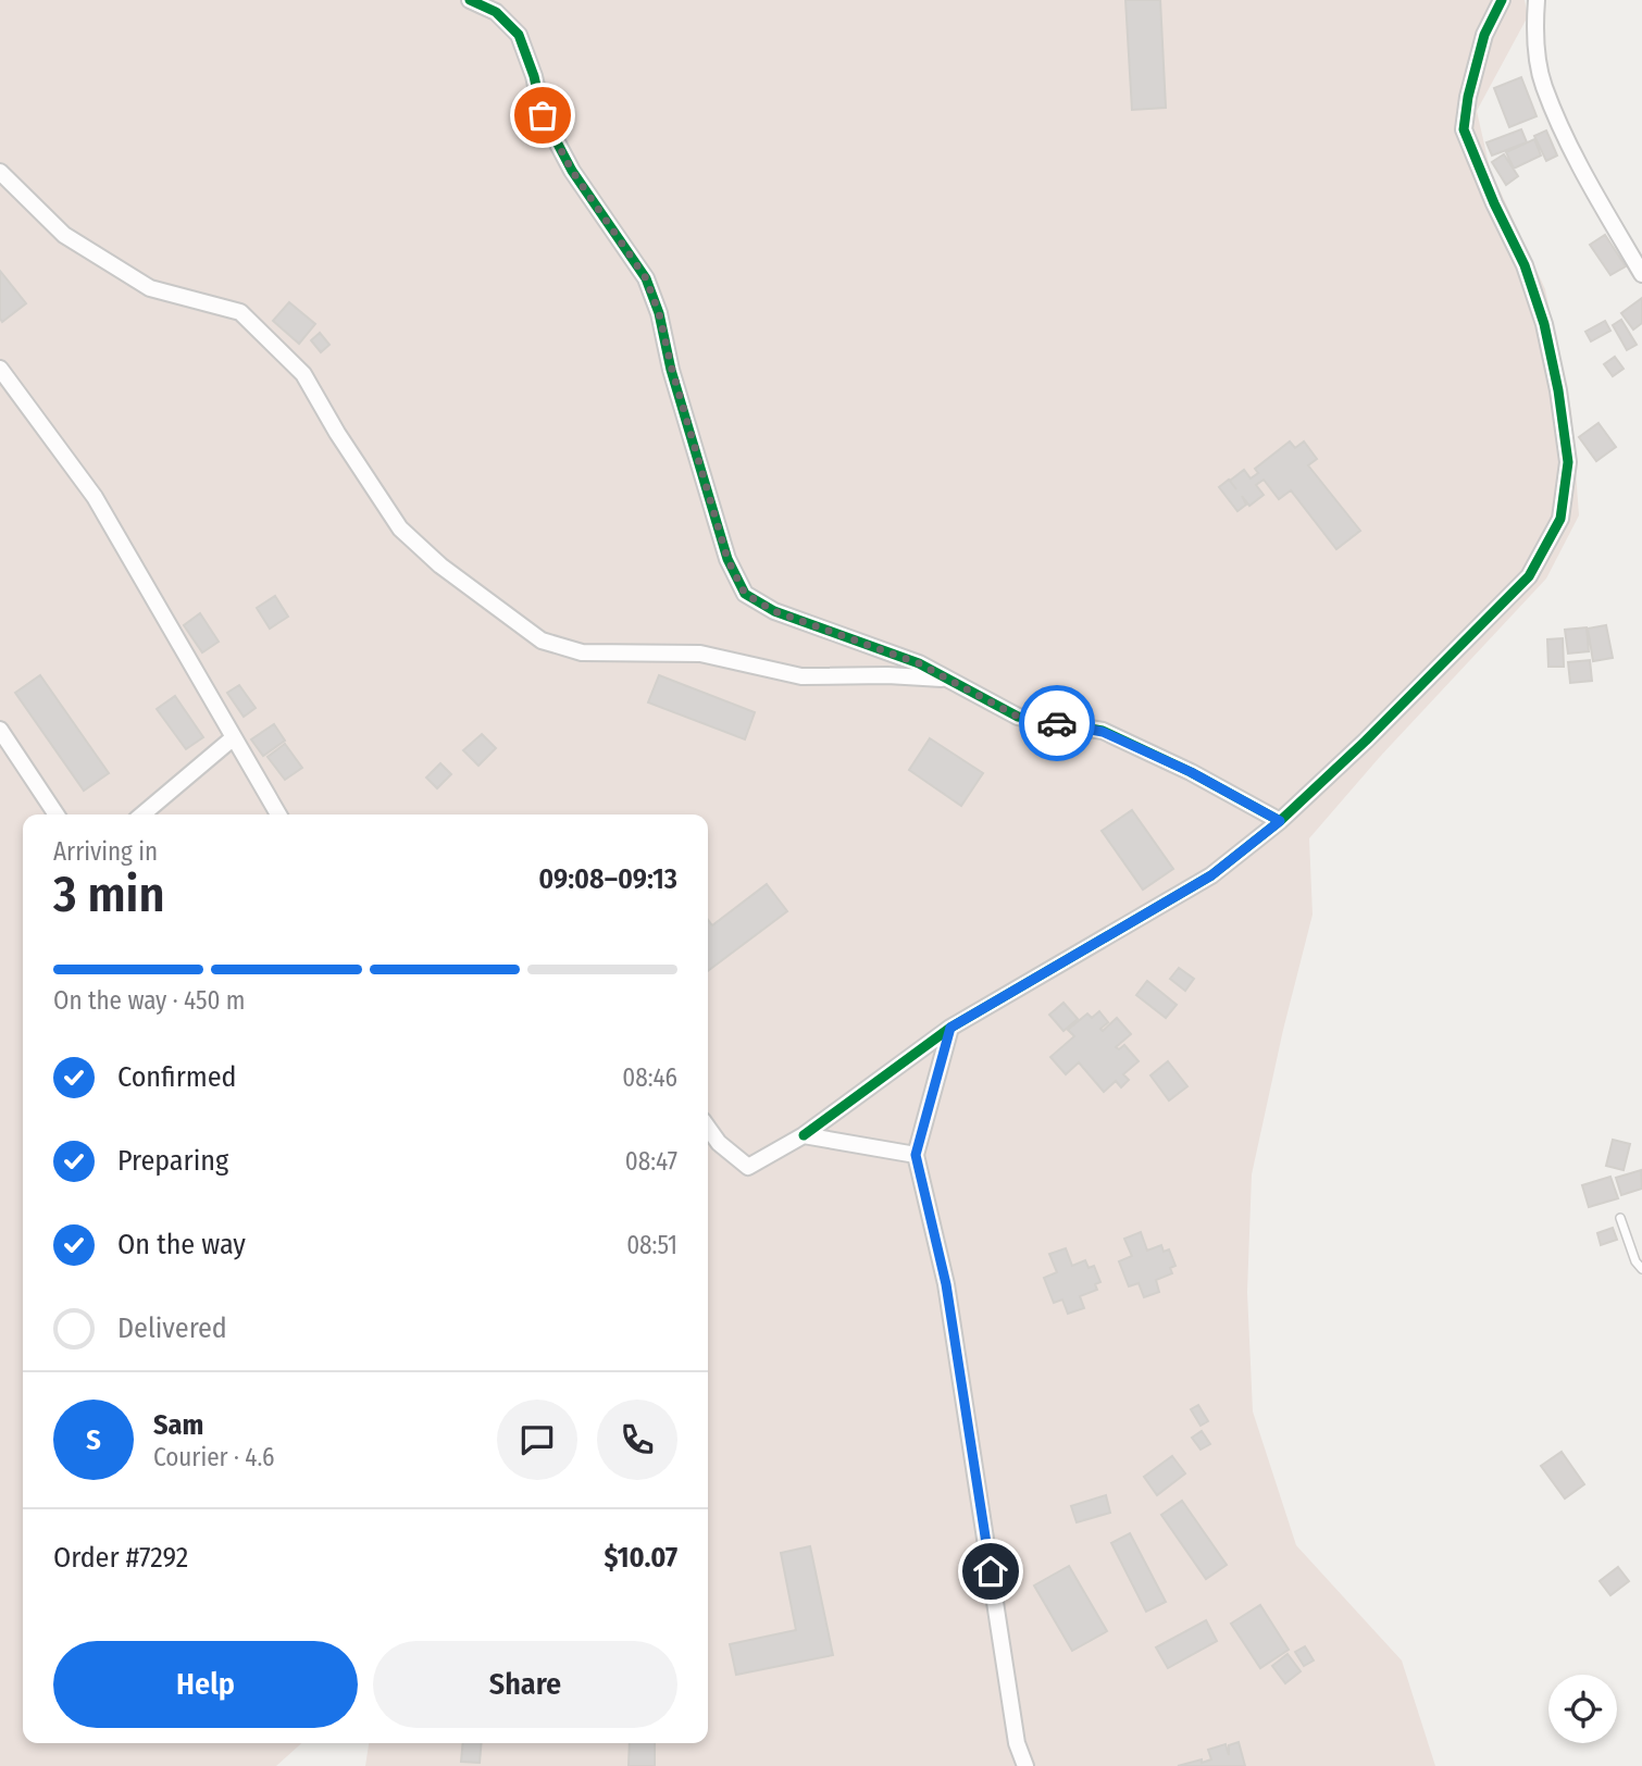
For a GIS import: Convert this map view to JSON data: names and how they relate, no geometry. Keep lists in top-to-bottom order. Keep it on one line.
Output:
{"page":{"heading":["3 min","Arriving in","09:08–09:13"],"panel":["Sam","Courier · 4.6","Order #7292","$10.07"],"bar":"On the way · 450 m","list":[["Confirmed","08:46"],["Preparing","08:47"],["On the way","08:51"],"Delivered"],"round":"S","buttons":["Help","Share"]}}
